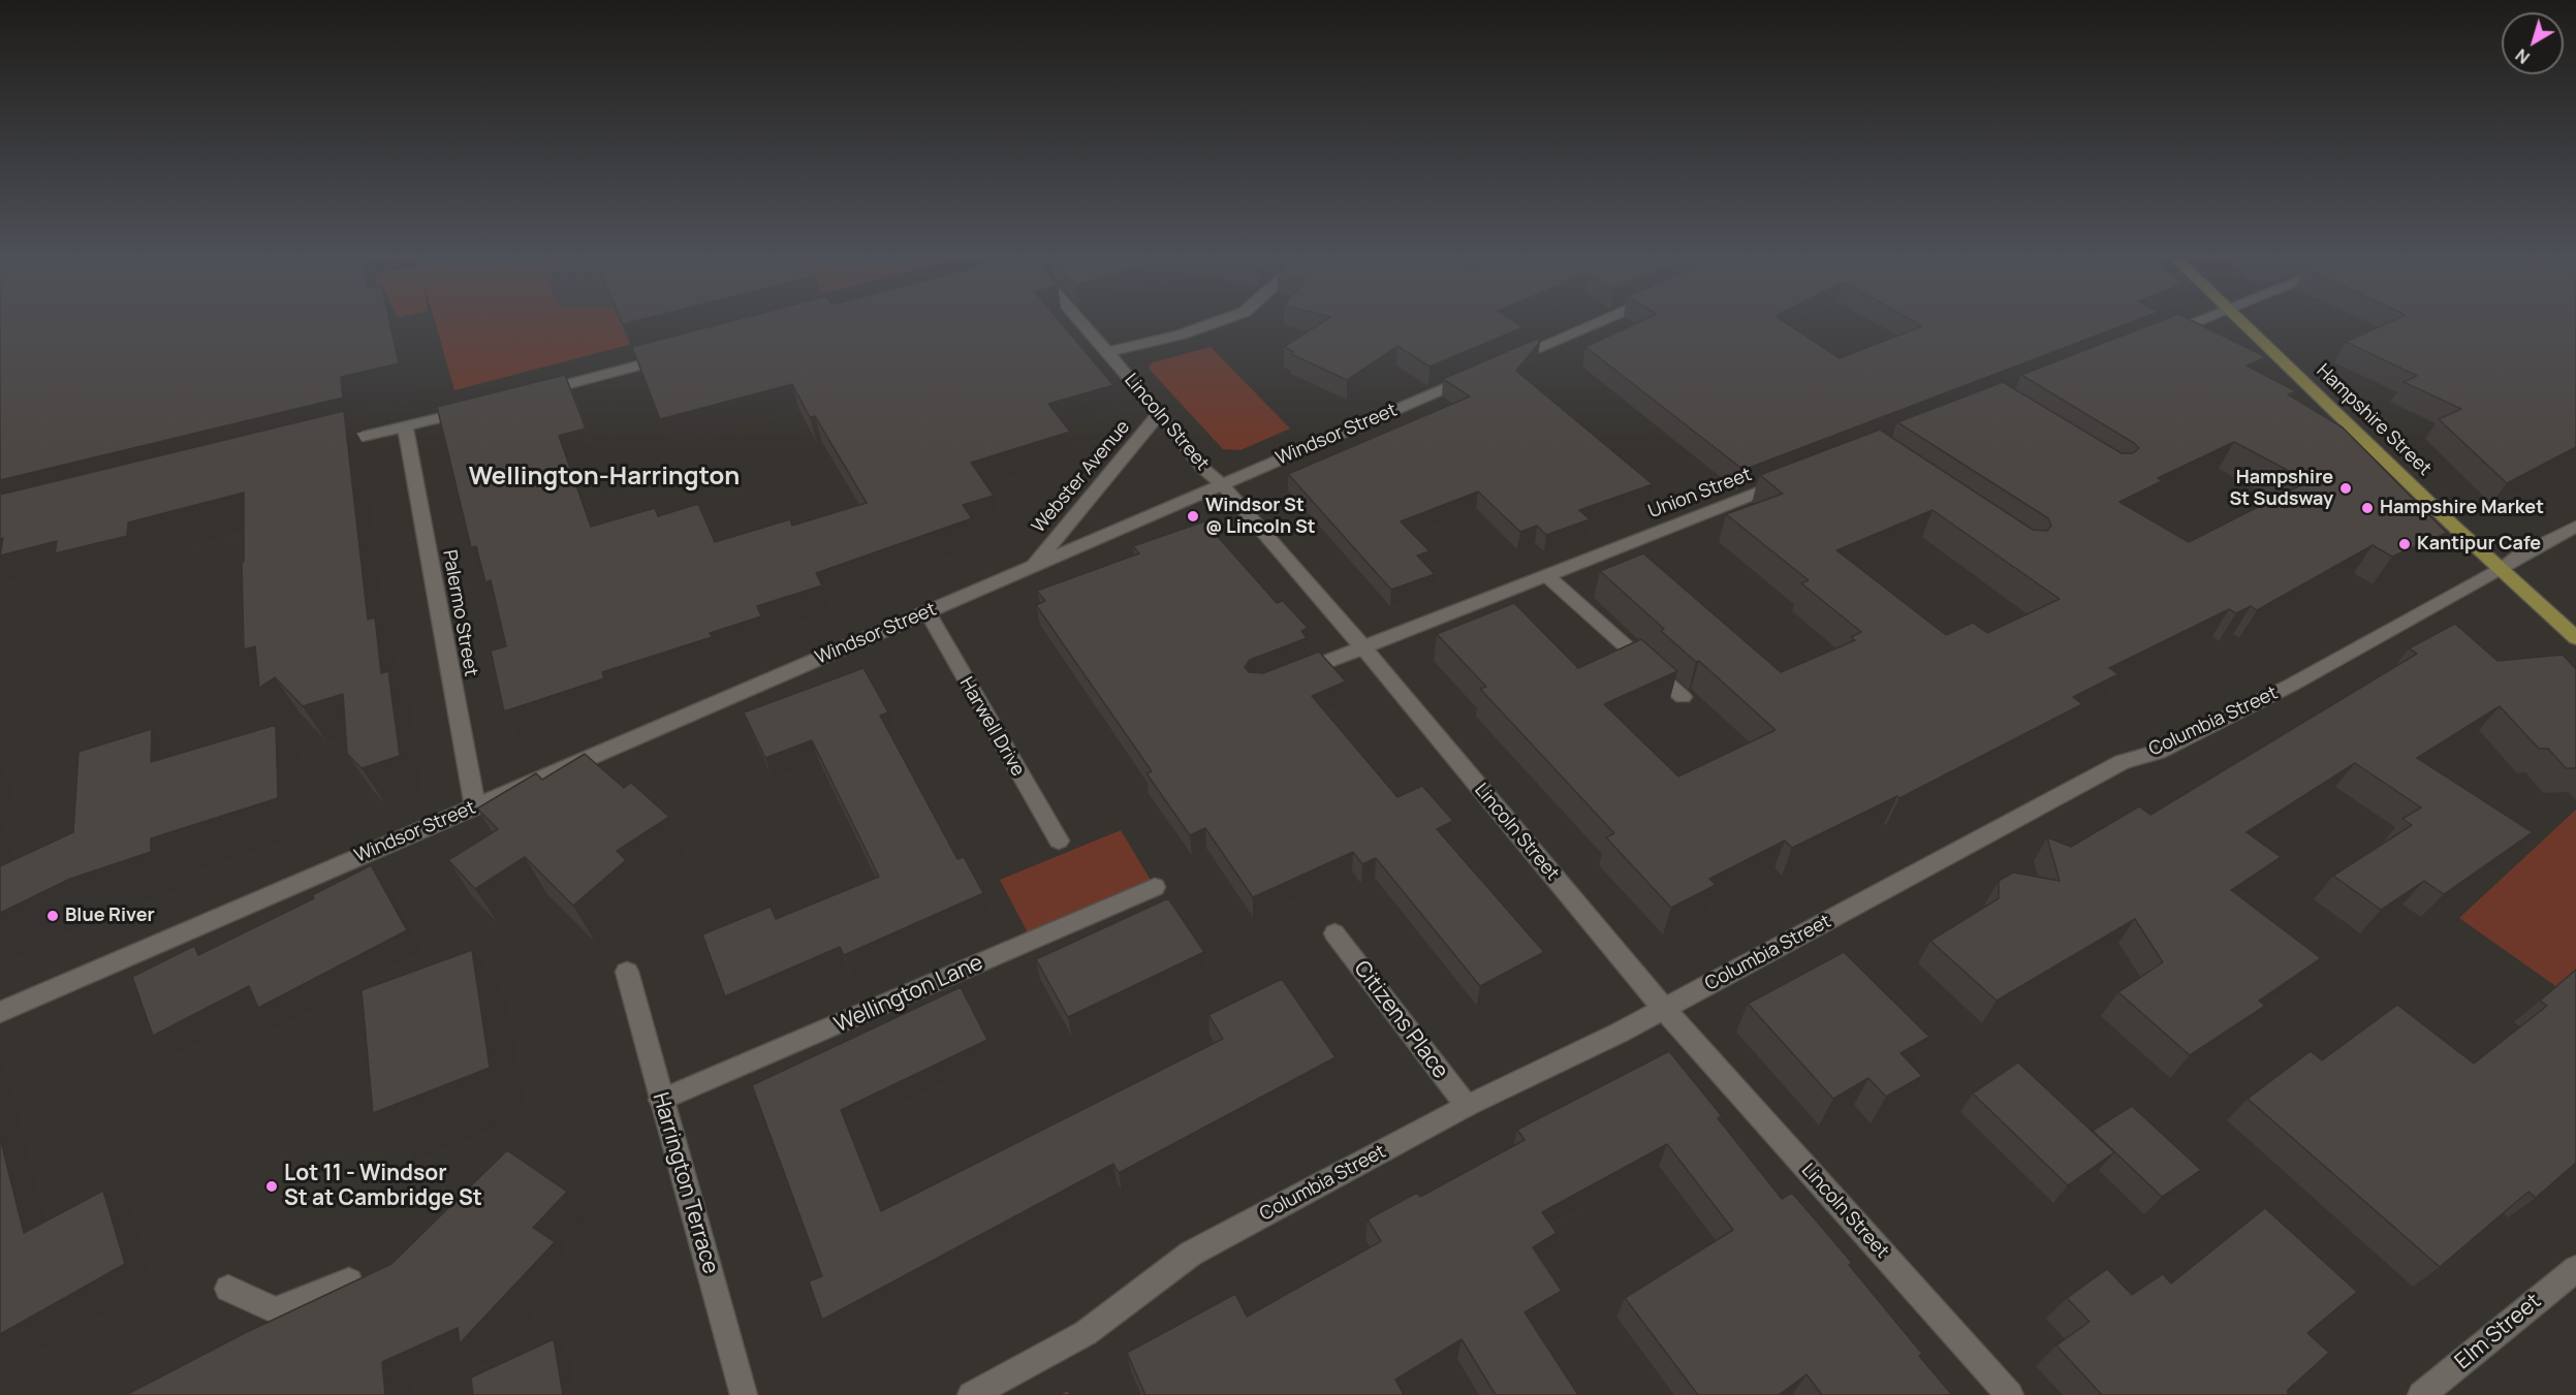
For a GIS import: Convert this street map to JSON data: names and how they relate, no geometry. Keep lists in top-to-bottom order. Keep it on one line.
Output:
{"streets":{"main road":["Hampshire Street"],"street":["Lincoln Street","Windsor Street","Webster Avenue","Union Street","Palermo Street","Columbia Street","Harwell Drive","Wellington Lane","Citizens Place","Harrington Terrace","Elm Street"]},"crossings":[["Hampshire Street","Columbia Street"],["Lincoln Street","Windsor Street"],["Lincoln Street","Webster Avenue"],["Lincoln Street","Union Street"],["Lincoln Street","Columbia Street"],["Windsor Street","Webster Avenue"],["Windsor Street","Palermo Street"],["Windsor Street","Harwell Drive"],["Columbia Street","Citizens Place"],["Wellington Lane","Harrington Terrace"]],"districts":["Wellington-Harrington"],"places":["Hampshire St Sudsway","Hampshire Market","Windsor St @ Lincoln St","Kantipur Cafe","Blue River","Lot 11 - Windsor St at Cambridge St"],"north":"bottom left"}
